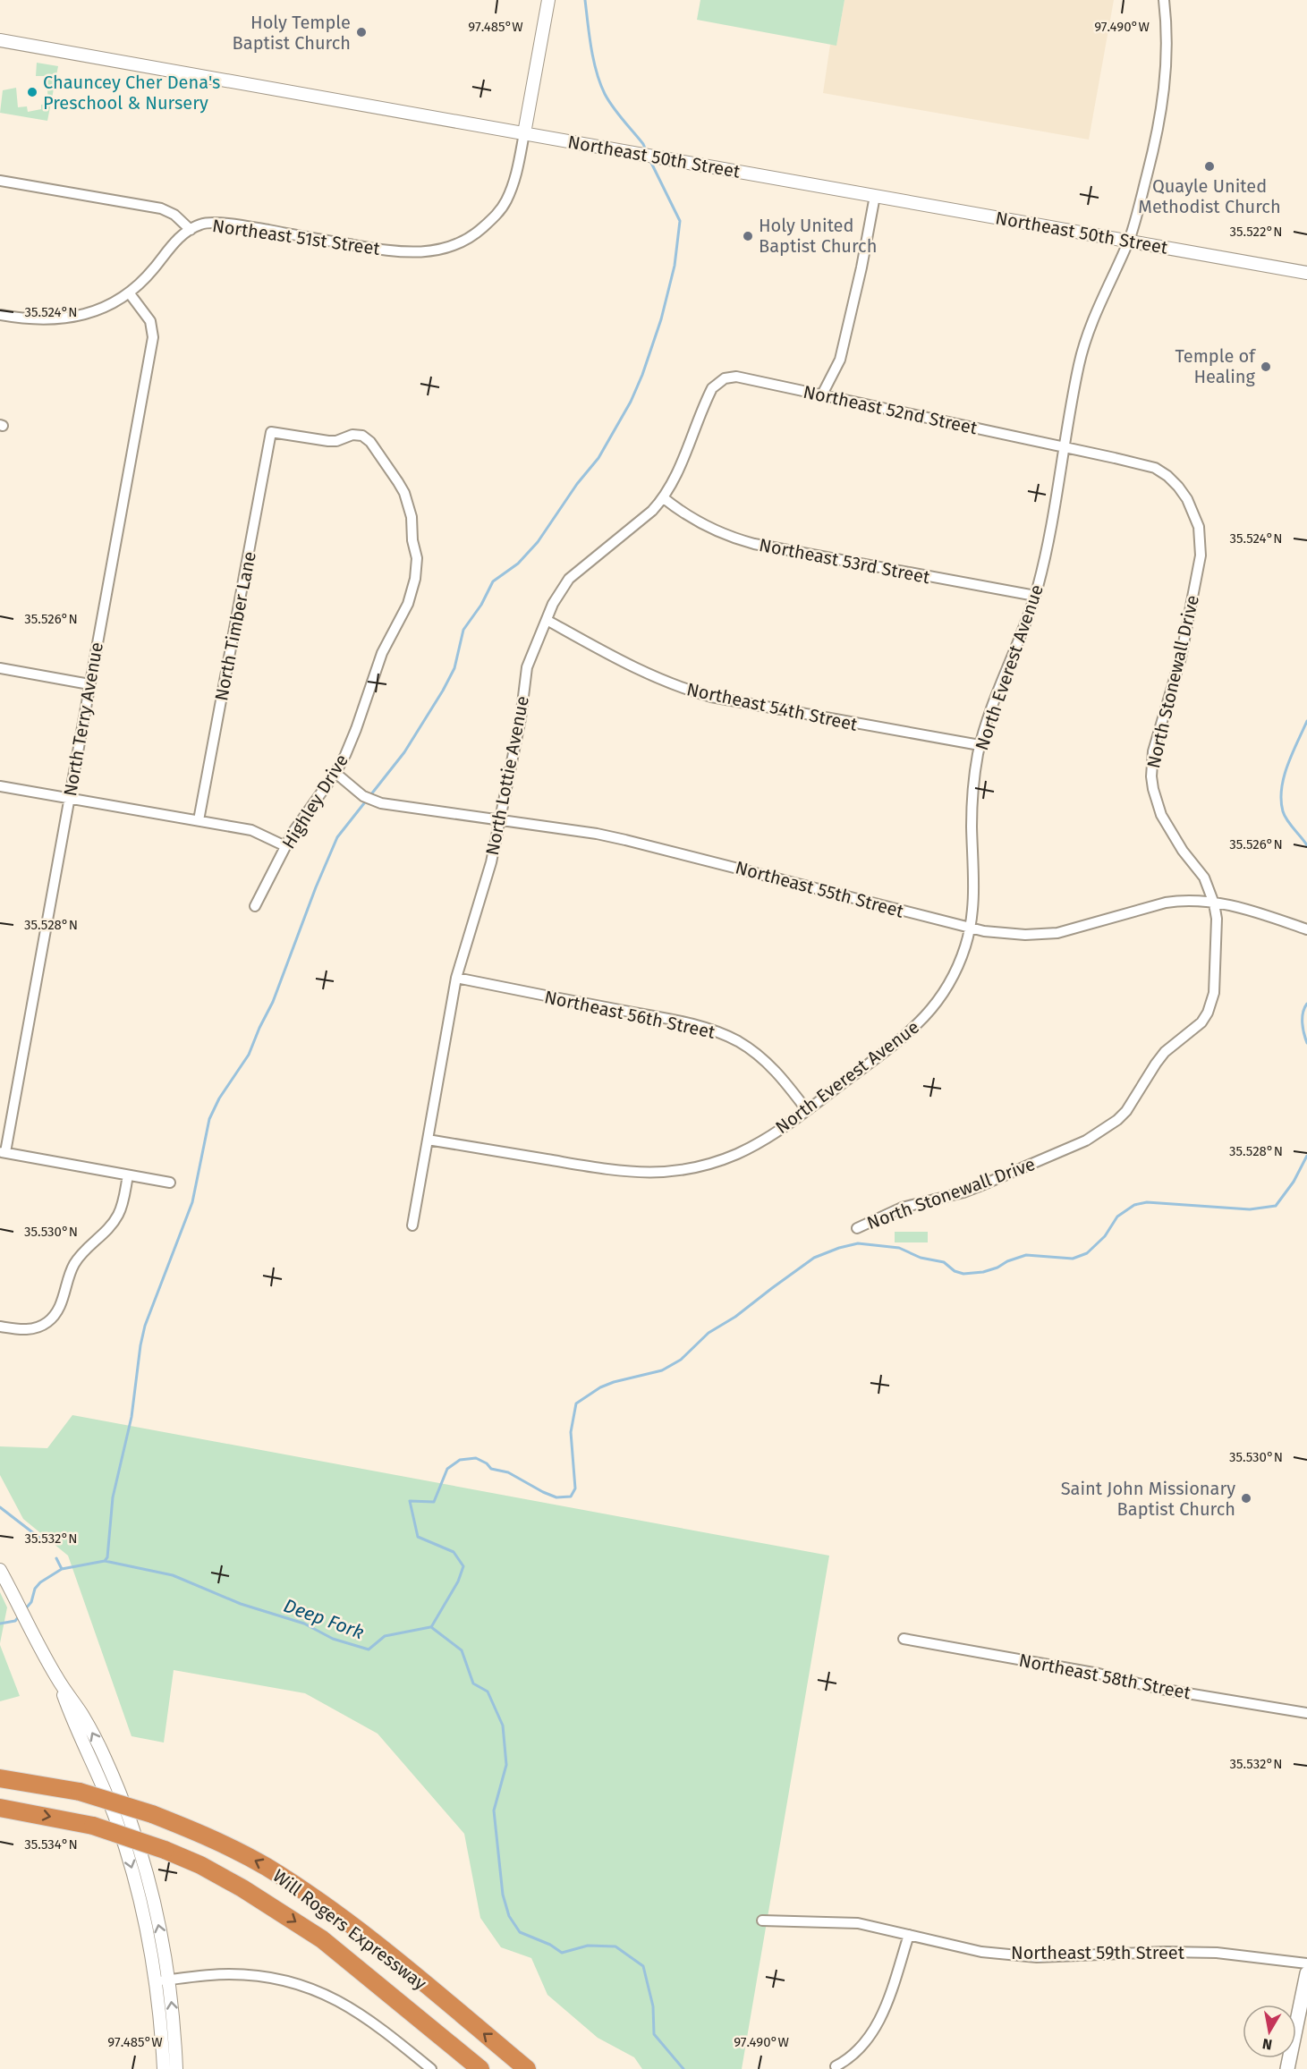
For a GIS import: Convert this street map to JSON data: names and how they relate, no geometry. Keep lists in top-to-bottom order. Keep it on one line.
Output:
{"streets":{"highway":["Will Rogers Expressway"],"street":["Northeast 50th Street","Northeast 51st Street","Northeast 52nd Street","Northeast 53rd Street","North Timber Lane","North Everest Avenue","North Stonewall Drive","Northeast 54th Street","North Terry Avenue","North Lottie Avenue","Highley Drive","Northeast 55th Street","Northeast 56th Street","Northeast 58th Street","Northeast 59th Street"]},"crossings":[["Northeast 50th Street","Northeast 51st Street"],["Northeast 50th Street","North Everest Avenue"],["Northeast 52nd Street","North Everest Avenue"],["Northeast 52nd Street","North Stonewall Drive"],["Northeast 52nd Street","North Lottie Avenue"],["Northeast 53rd Street","North Everest Avenue"],["Northeast 53rd Street","North Lottie Avenue"],["North Timber Lane","Highley Drive"],["North Everest Avenue","North Stonewall Drive"],["North Everest Avenue","Northeast 54th Street"],["North Everest Avenue","North Lottie Avenue"],["North Everest Avenue","Northeast 55th Street"],["North Everest Avenue","Northeast 56th Street"],["North Stonewall Drive","Northeast 55th Street"],["Northeast 54th Street","North Lottie Avenue"],["North Lottie Avenue","Northeast 55th Street"],["North Lottie Avenue","Northeast 56th Street"],["Highley Drive","Northeast 55th Street"]],"water":["Deep Fork"],"places":["Holy Temple Baptist Church","Chauncey Cher Dena's Preschool & Nursery","Quayle United Methodist Church","Holy United Baptist Church","Temple of Healing","Saint John Missionary Baptist Church"],"north":"bottom","coordinates":["97.485°W","97.490°W","35.522°N","35.524°N","35.526°N","35.528°N","35.530°N","35.532°N","35.534°N"]}
